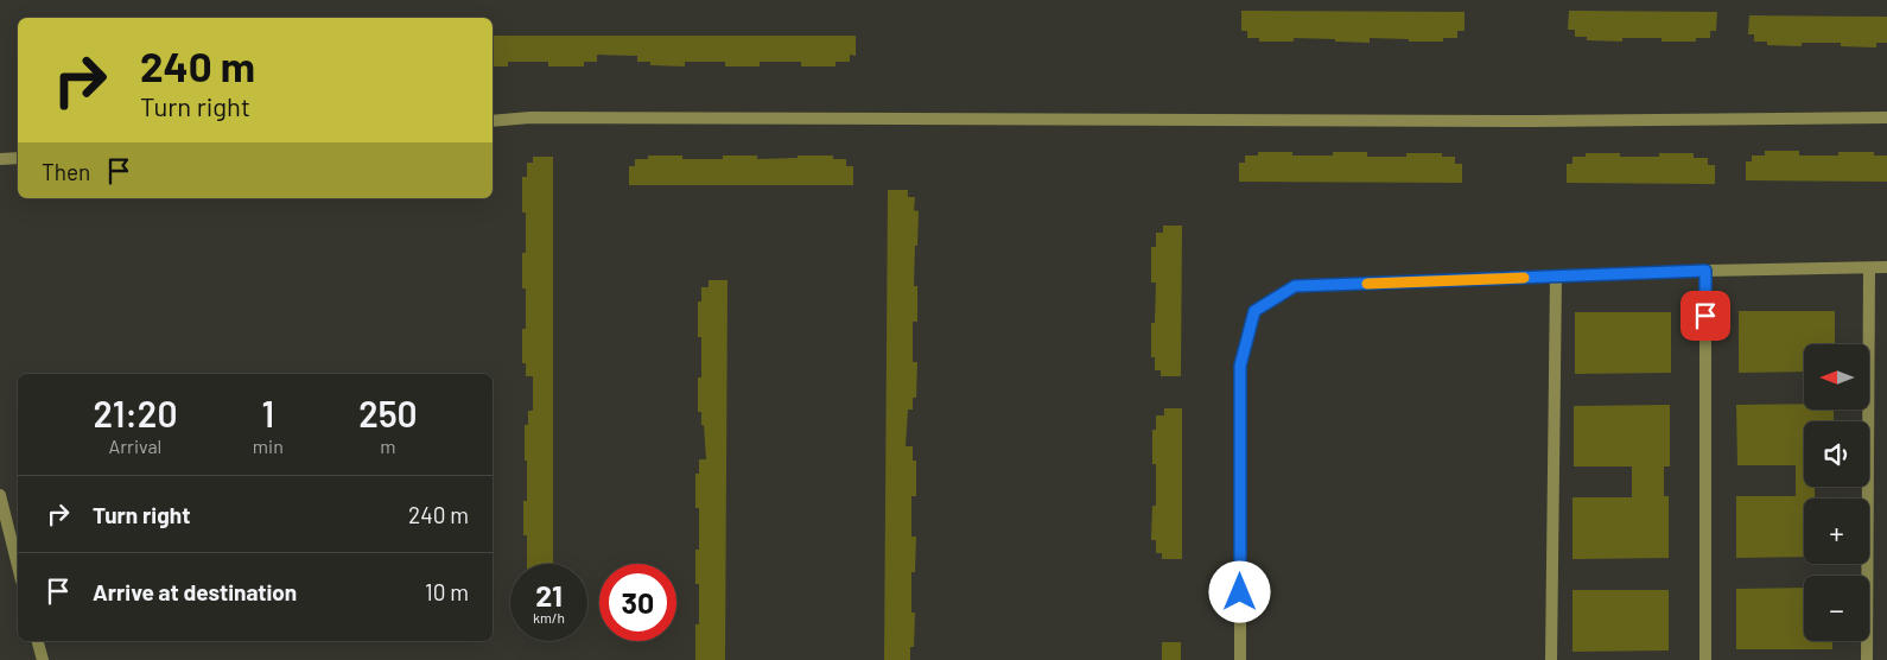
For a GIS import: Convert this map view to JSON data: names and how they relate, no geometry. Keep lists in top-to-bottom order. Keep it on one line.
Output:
{"north":"left","page":{"turn":["240 m","Turn right"],"then":"Then","map_buttons":["+","−"],"eta":["21:20","Arrival","1","min","250","m"],"list":[{"name":"Turn right","value":"240 m"},{"name":"Arrive at destination","value":"10 m"}],"speed":"21 km/h","limit":"30"}}
